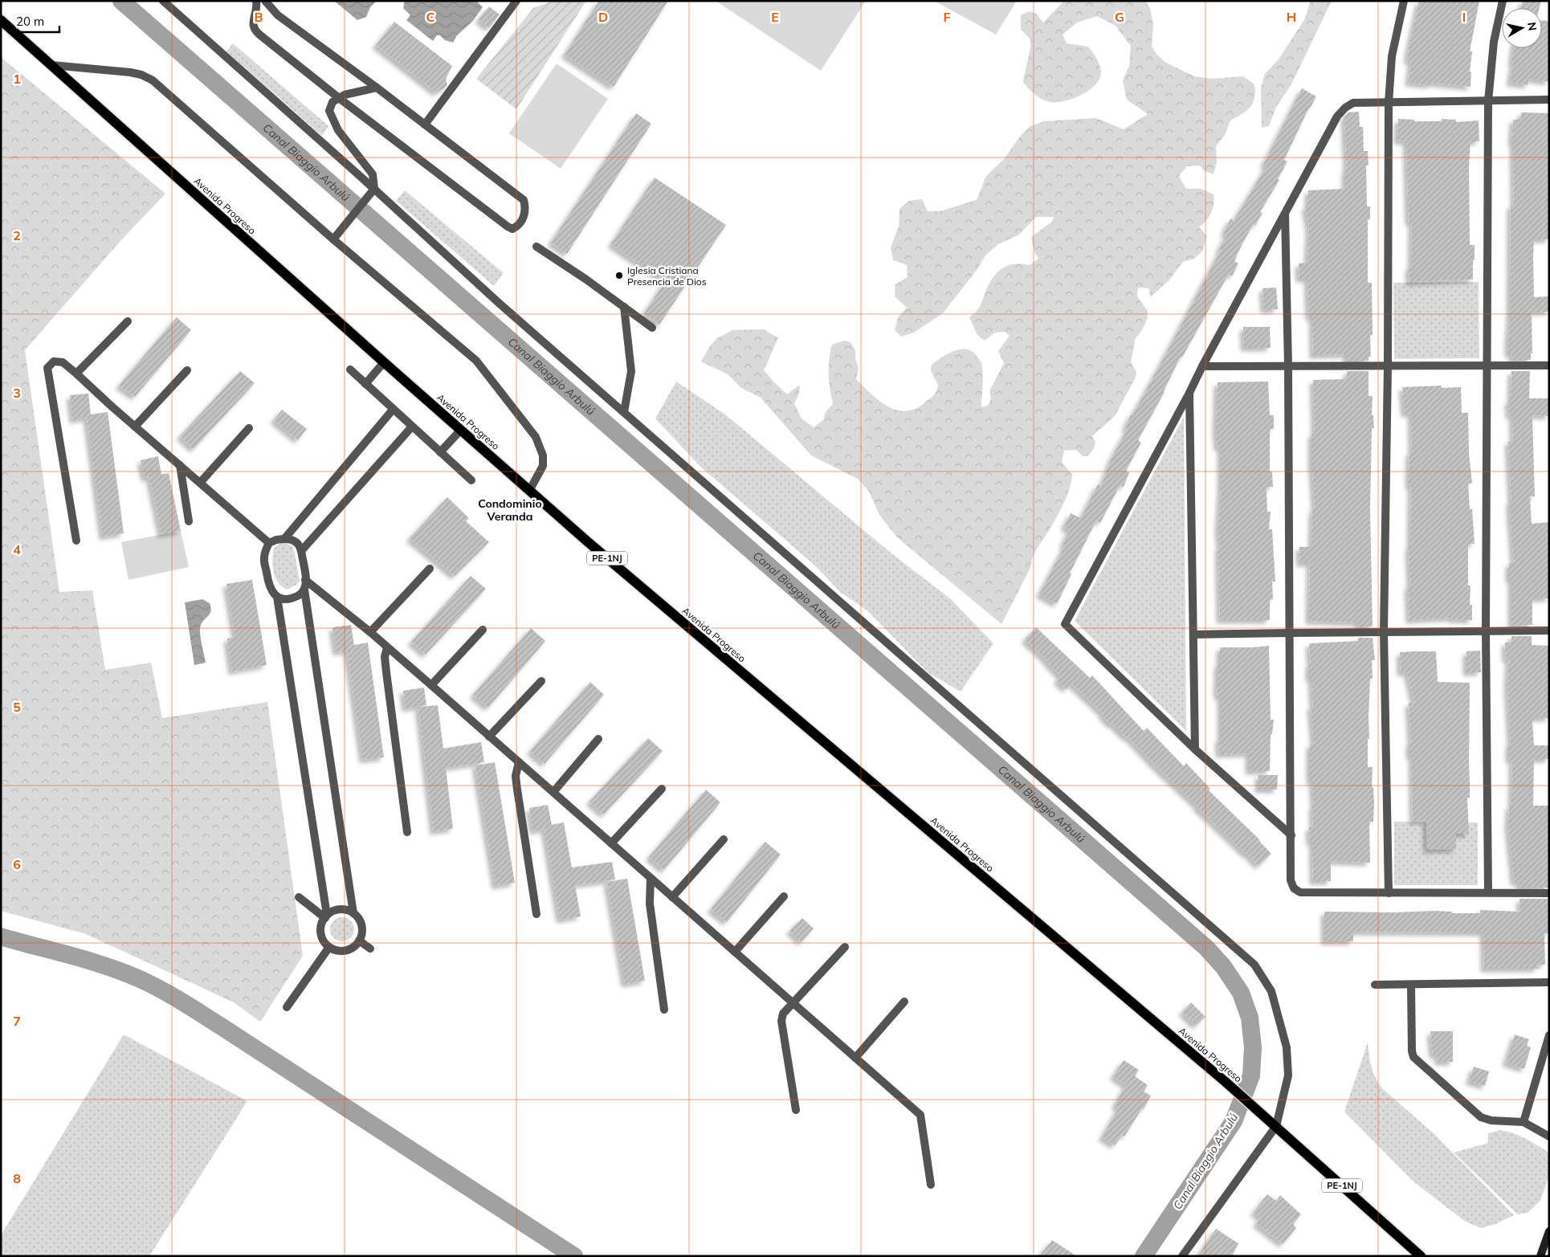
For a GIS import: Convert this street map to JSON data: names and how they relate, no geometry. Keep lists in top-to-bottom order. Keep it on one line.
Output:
{"streets":{"main road":["Avenida Progreso","PE-1NJ"]},"districts":["Condominio Veranda"],"water":["Canal Biaggio Arbulú"],"places":["Iglesia Cristiana Presencia de Dios"],"scale_bar":"20 m","north":"right","grid":{"columns":["B","C","D","E","F","G","H","I"],"rows":["1","2","3","4","5","6","7","8"]}}
